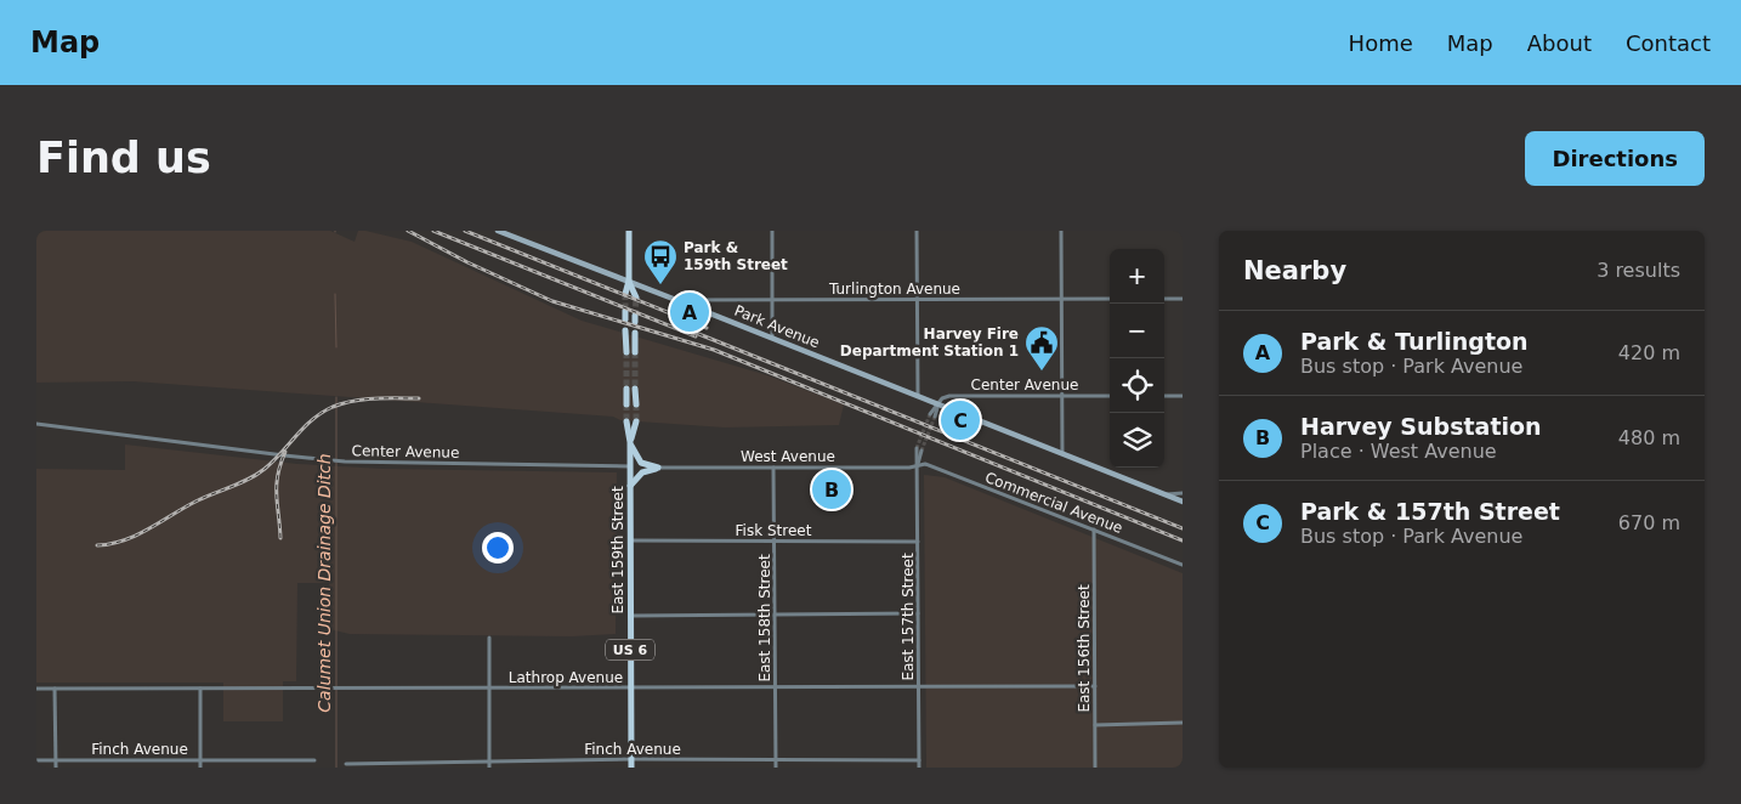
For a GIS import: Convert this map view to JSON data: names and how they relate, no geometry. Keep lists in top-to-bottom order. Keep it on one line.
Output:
{"streets":{"main road":["East 159th Street","US 6"],"street":["Turlington Avenue","Park Avenue","Center Avenue","West Avenue","Commercial Avenue","Fisk Street","East 157th Street","East 158th Street","East 156th Street","Lathrop Avenue","Finch Avenue"]},"crossings":[["Turlington Avenue","Park Avenue"],["Park Avenue","Center Avenue"],["Center Avenue","East 159th Street"],["West Avenue","Commercial Avenue"],["West Avenue","East 157th Street"],["West Avenue","East 158th Street"],["Commercial Avenue","East 157th Street"],["Commercial Avenue","East 156th Street"],["Fisk Street","East 159th Street"],["Fisk Street","East 157th Street"],["Fisk Street","East 158th Street"],["East 159th Street","Lathrop Avenue"],["East 159th Street","Finch Avenue"],["East 157th Street","Lathrop Avenue"],["East 157th Street","Finch Avenue"],["East 158th Street","Lathrop Avenue"],["East 158th Street","Finch Avenue"],["East 156th Street","Lathrop Avenue"]],"water":["Calumet Union Drainage Ditch"],"places":{"bus stop":["Park & 159th Street"],"public building":["Harvey Fire Department Station 1"]},"page":{"header":"Map","nav":["Home","Map","About","Contact"],"buttons":"Directions","title":"Find us","heading":["Nearby","3 results"],"map_buttons":["+","−"],"pins":["A","C","B"],"list":[{"mark":"A","name":"Park & Turlington","note":"Bus stop · Park Avenue","value":"420 m"},{"mark":"B","name":"Harvey Substation","note":"Place · West Avenue","value":"480 m"},{"mark":"C","name":"Park & 157th Street","note":"Bus stop · Park Avenue","value":"670 m"}]}}
